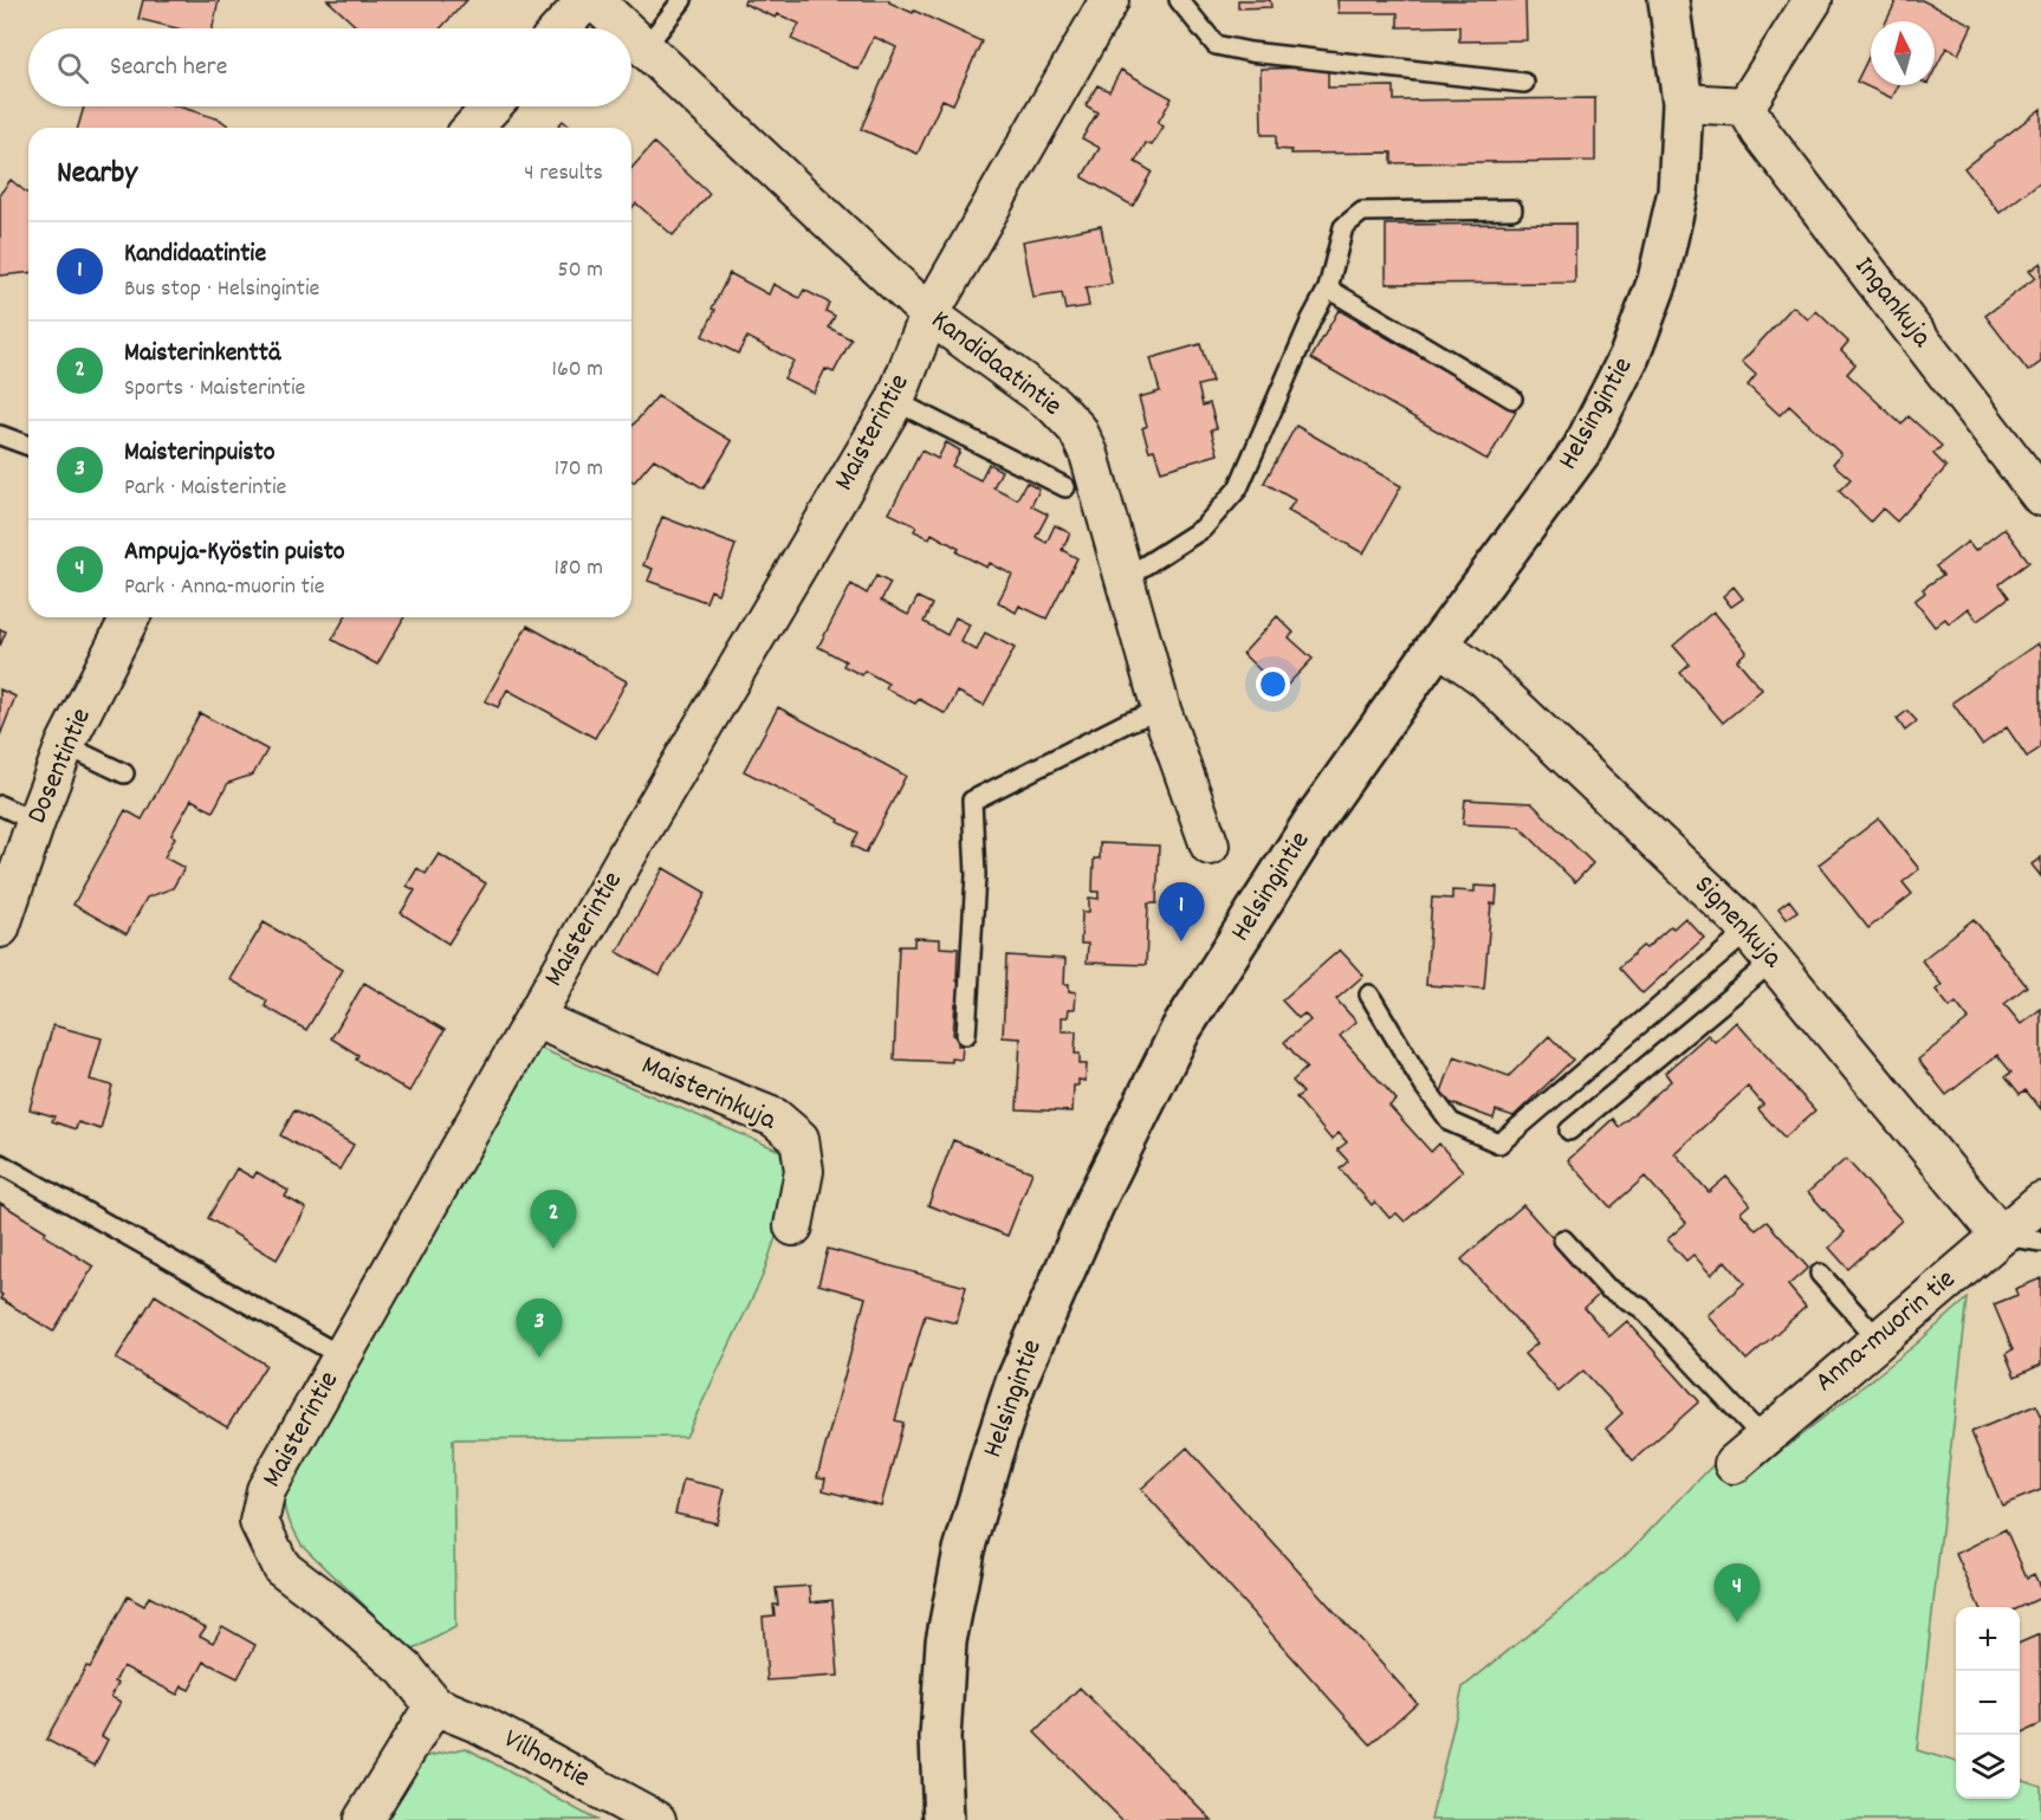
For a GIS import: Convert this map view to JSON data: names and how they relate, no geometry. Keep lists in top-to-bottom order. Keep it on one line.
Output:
{"streets":{"main road":["Helsingintie"],"street":["Ingankuja","Kandidaatintie","Maisterintie","Dosentintie","Signenkuja","Maisterinkuja","Anna-muorin tie","Vilhontie"]},"crossings":[["Kandidaatintie","Maisterintie"],["Helsingintie","Signenkuja"],["Maisterintie","Maisterinkuja"],["Maisterintie","Vilhontie"],["Signenkuja","Anna-muorin tie"]],"north":"top","page":{"search":"Search here","heading":["Nearby","4 results"],"list":[{"mark":"1","name":"Kandidaatintie","note":"Bus stop · Helsingintie","value":"50 m"},{"mark":"2","name":"Maisterinkenttä","note":"Sports · Maisterintie","value":"160 m"},{"mark":"3","name":"Maisterinpuisto","note":"Park · Maisterintie","value":"170 m"},{"mark":"4","name":"Ampuja-Kyöstin puisto","note":"Park · Anna-muorin tie","value":"180 m"}],"pins":["1","2","3","4"],"map_buttons":["+","−"]}}
